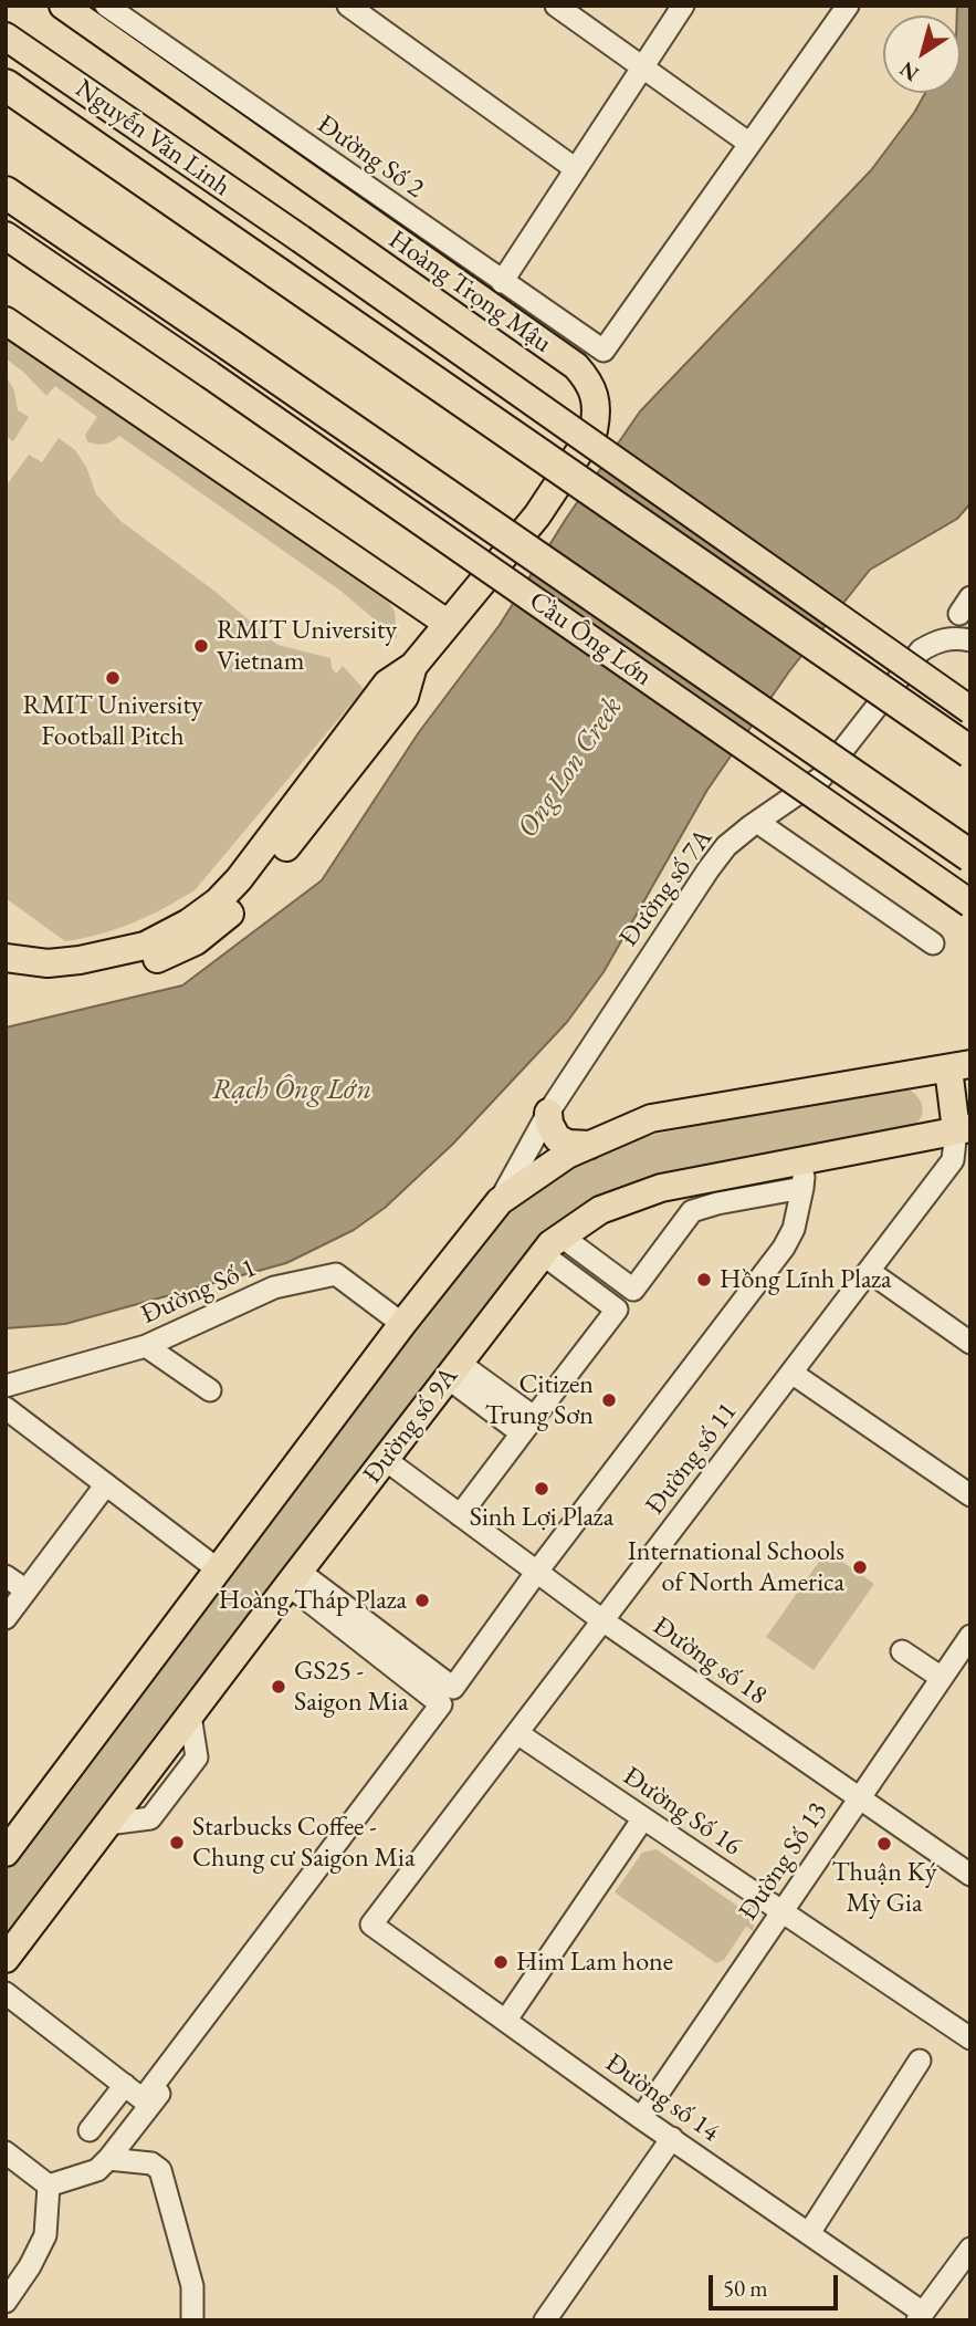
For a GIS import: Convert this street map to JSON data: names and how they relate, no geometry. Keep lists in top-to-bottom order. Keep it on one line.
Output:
{"streets":{"highway":["Nguyễn Văn Linh","Cầu Ông Lớn"],"main road":["Hoàng Trọng Mậu","Đường số 9A"],"street":["Đường Số 2","Đường số 7A","Đường Số 1","Đường số 11","Đường số 18","Đường Số 16","Đường Số 13","Đường số 14"]},"crossings":[["Đường số 9A","Đường số 11"],["Đường số 9A","Đường số 18"],["Đường số 11","Đường số 18"],["Đường số 11","Đường Số 16"],["Đường số 11","Đường số 14"],["Đường số 18","Đường Số 13"],["Đường Số 16","Đường Số 13"],["Đường Số 13","Đường số 14"]],"water":["Ong Lon Creek","Rạch Ông Lớn"],"places":["RMIT University Vietnam","RMIT University Football Pitch","Hồng Lĩnh Plaza","Citizen Trung Sơn","Sinh Lợi Plaza","International Schools of North America","Hoàng Tháp Plaza","GS25 - Saigon Mia","Starbucks Coffee - Chung cư Saigon Mia","Thuận Ký Mỳ Gia","Him Lam hone"],"scale_bar":"50 m","north":"bottom left"}
